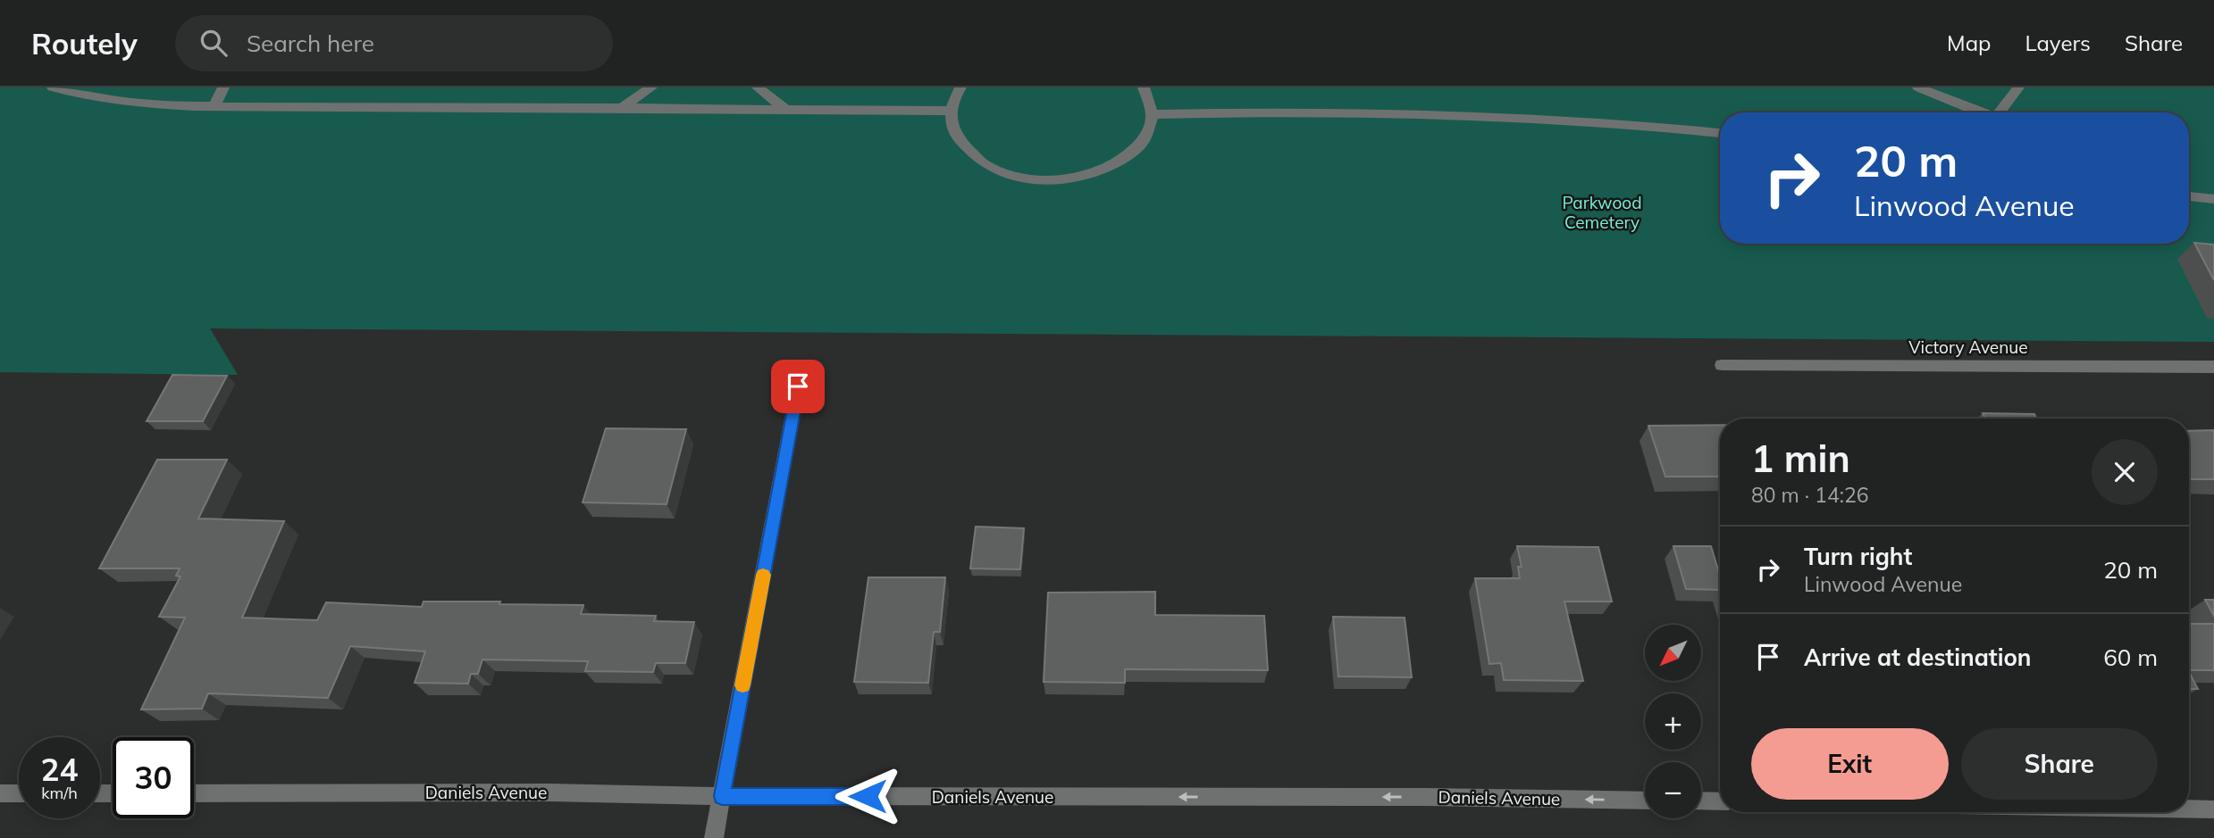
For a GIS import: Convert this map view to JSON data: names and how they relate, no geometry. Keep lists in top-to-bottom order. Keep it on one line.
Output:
{"streets":{"street":["Victory Avenue","Daniels Avenue"]},"one_way":["Daniels Avenue"],"parks":["Parkwood Cemetery"],"north":"bottom left","page":{"header":"Routely","search":"Search here","nav":["Map","Layers","Share"],"turn":["20 m","Linwood Avenue"],"heading":["1 min","80 m · 14:26"],"list":[{"name":"Turn right","note":"Linwood Avenue","value":"20 m"},{"name":"Arrive at destination","value":"60 m"}],"map_buttons":["+","−"],"buttons":["Exit","Share"],"speed":"24 km/h","limit":"30"}}
